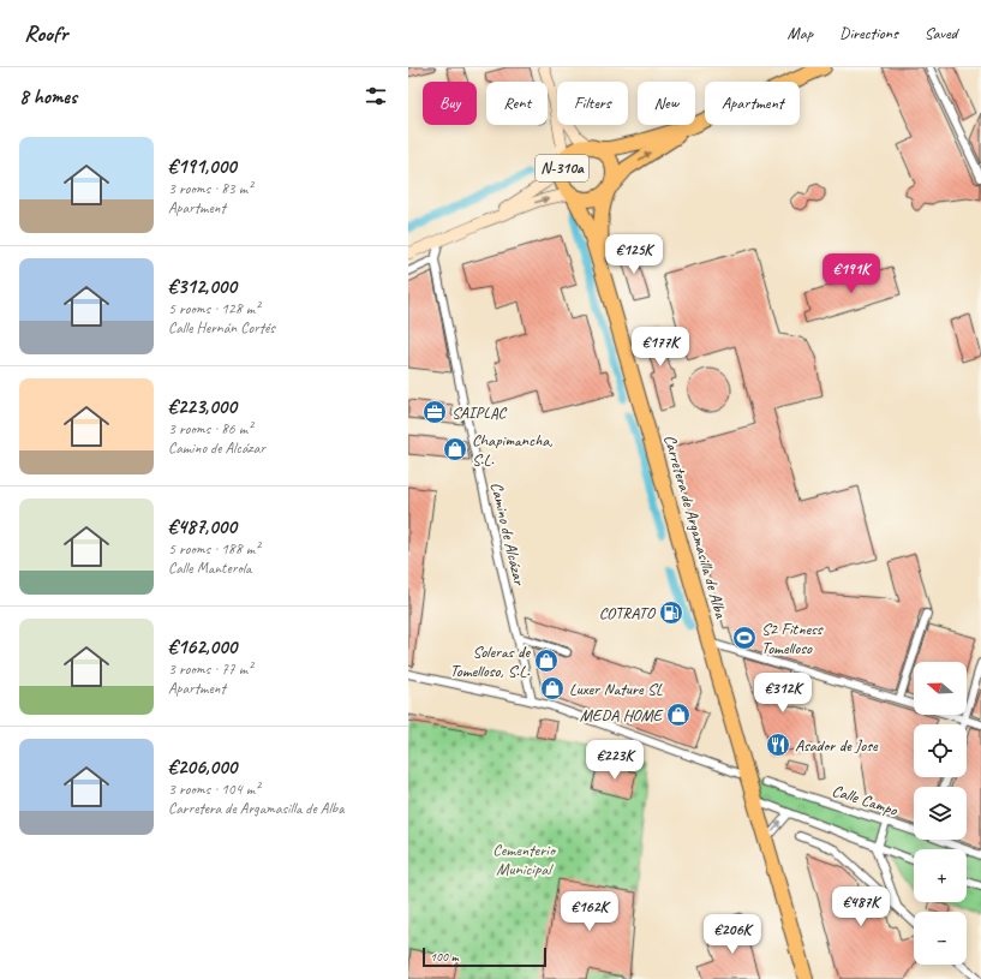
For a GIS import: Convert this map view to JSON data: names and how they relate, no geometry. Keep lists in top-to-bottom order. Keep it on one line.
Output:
{"streets":{"highway":["N-310a","Carretera de Argamasilla de Alba"],"street":["Camino de Alcázar","Calle Campo"]},"crossings":[["N-310a","Carretera de Argamasilla de Alba"]],"parks":["Cementerio Municipal"],"places":{"office":["SAIPLAC"],"shop":["Chapimancha, S.L.","Soleras de Tomelloso, S.L.","Luxer Nature SL","MEDA HOME"],"fuel station":["COTRATO"],"sports":["S2 Fitness Tomelloso"],"restaurant":["Asador de Jose"]},"scale_bar":"100 m","north":"left","page":{"header":"Roofr","nav":["Map","Directions","Saved"],"heading":"8 homes","chip":["Buy","Rent","Filters","New","Apartment"],"list":[{"name":"€191,000","note":"3 rooms · 83 m² · Apartment"},{"name":"€312,000","note":"5 rooms · 128 m² · Calle Hernán Cortés"},{"name":"€223,000","note":"3 rooms · 86 m² · Camino de Alcázar"},{"name":"€487,000","note":"5 rooms · 188 m² · Calle Manterola"},{"name":"€162,000","note":"3 rooms · 77 m² · Apartment"},{"name":"€206,000","note":"3 rooms · 104 m² · Carretera de Argamasilla de Alba"}],"price":["€125K","€191K","€177K","€312K","€223K","€487K","€162K","€206K"],"map_buttons":["+","−"],"scale":"100 m"}}
